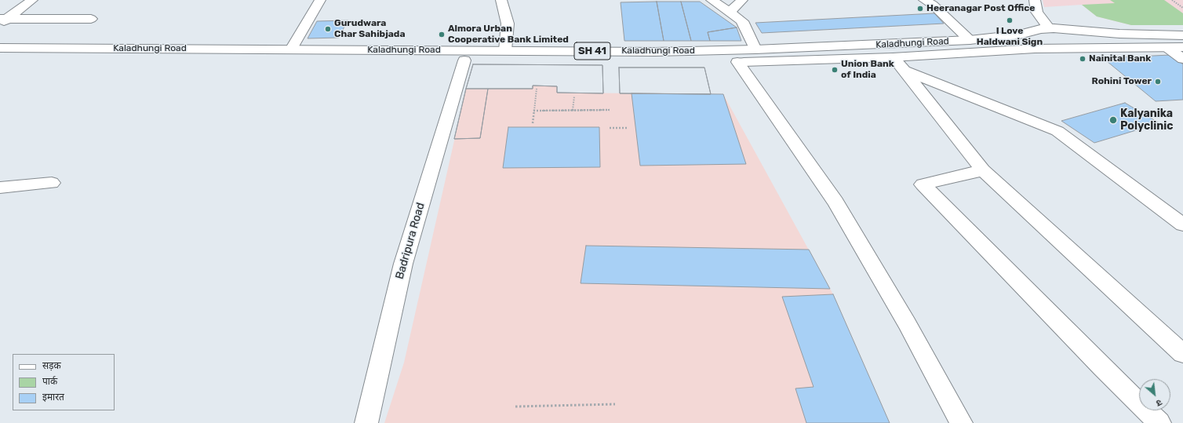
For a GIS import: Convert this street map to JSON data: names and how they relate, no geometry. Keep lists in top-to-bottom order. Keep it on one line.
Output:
{"streets":{"main road":["Kaladhungi Road","SH 41","Badripura Road"]},"crossings":[["Kaladhungi Road","Badripura Road"]],"places":["Heeranagar Post Office","I Love Haldwani Sign","Gurudwara Char Sahibjada","Almora Urban Cooperative Bank Limited","Nainital Bank","Union Bank of India","Rohini Tower","Kalyanika Polyclinic"],"legend":["सड़क","पार्क","इमारत"],"north":"bottom right"}
